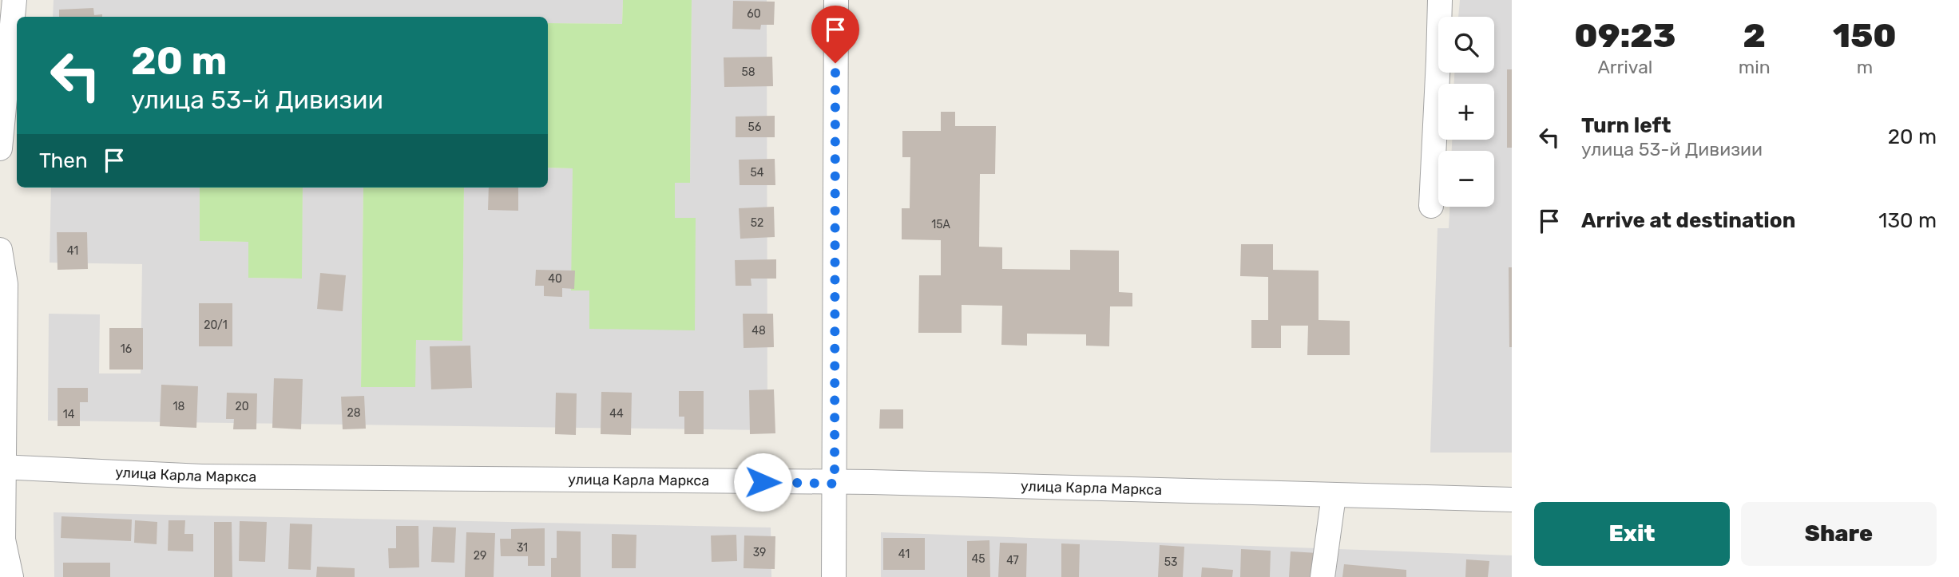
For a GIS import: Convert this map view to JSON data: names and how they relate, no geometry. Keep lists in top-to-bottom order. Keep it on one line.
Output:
{"streets":{"street":["улица Карла Маркса"]},"house_numbers":["60","58","56","54","52","15А","41","40","20/1","48","16","18","20","28","44","14","31","39","41","29","45","47","53"],"page":{"eta":["09:23","Arrival","2","min","150","m"],"map_buttons":["+","−"],"turn":["20 m","улица 53-й Дивизии"],"list":[{"name":"Turn left","note":"улица 53-й Дивизии","value":"20 m"},{"name":"Arrive at destination","value":"130 m"}],"then":"Then","buttons":["Exit","Share"]}}
